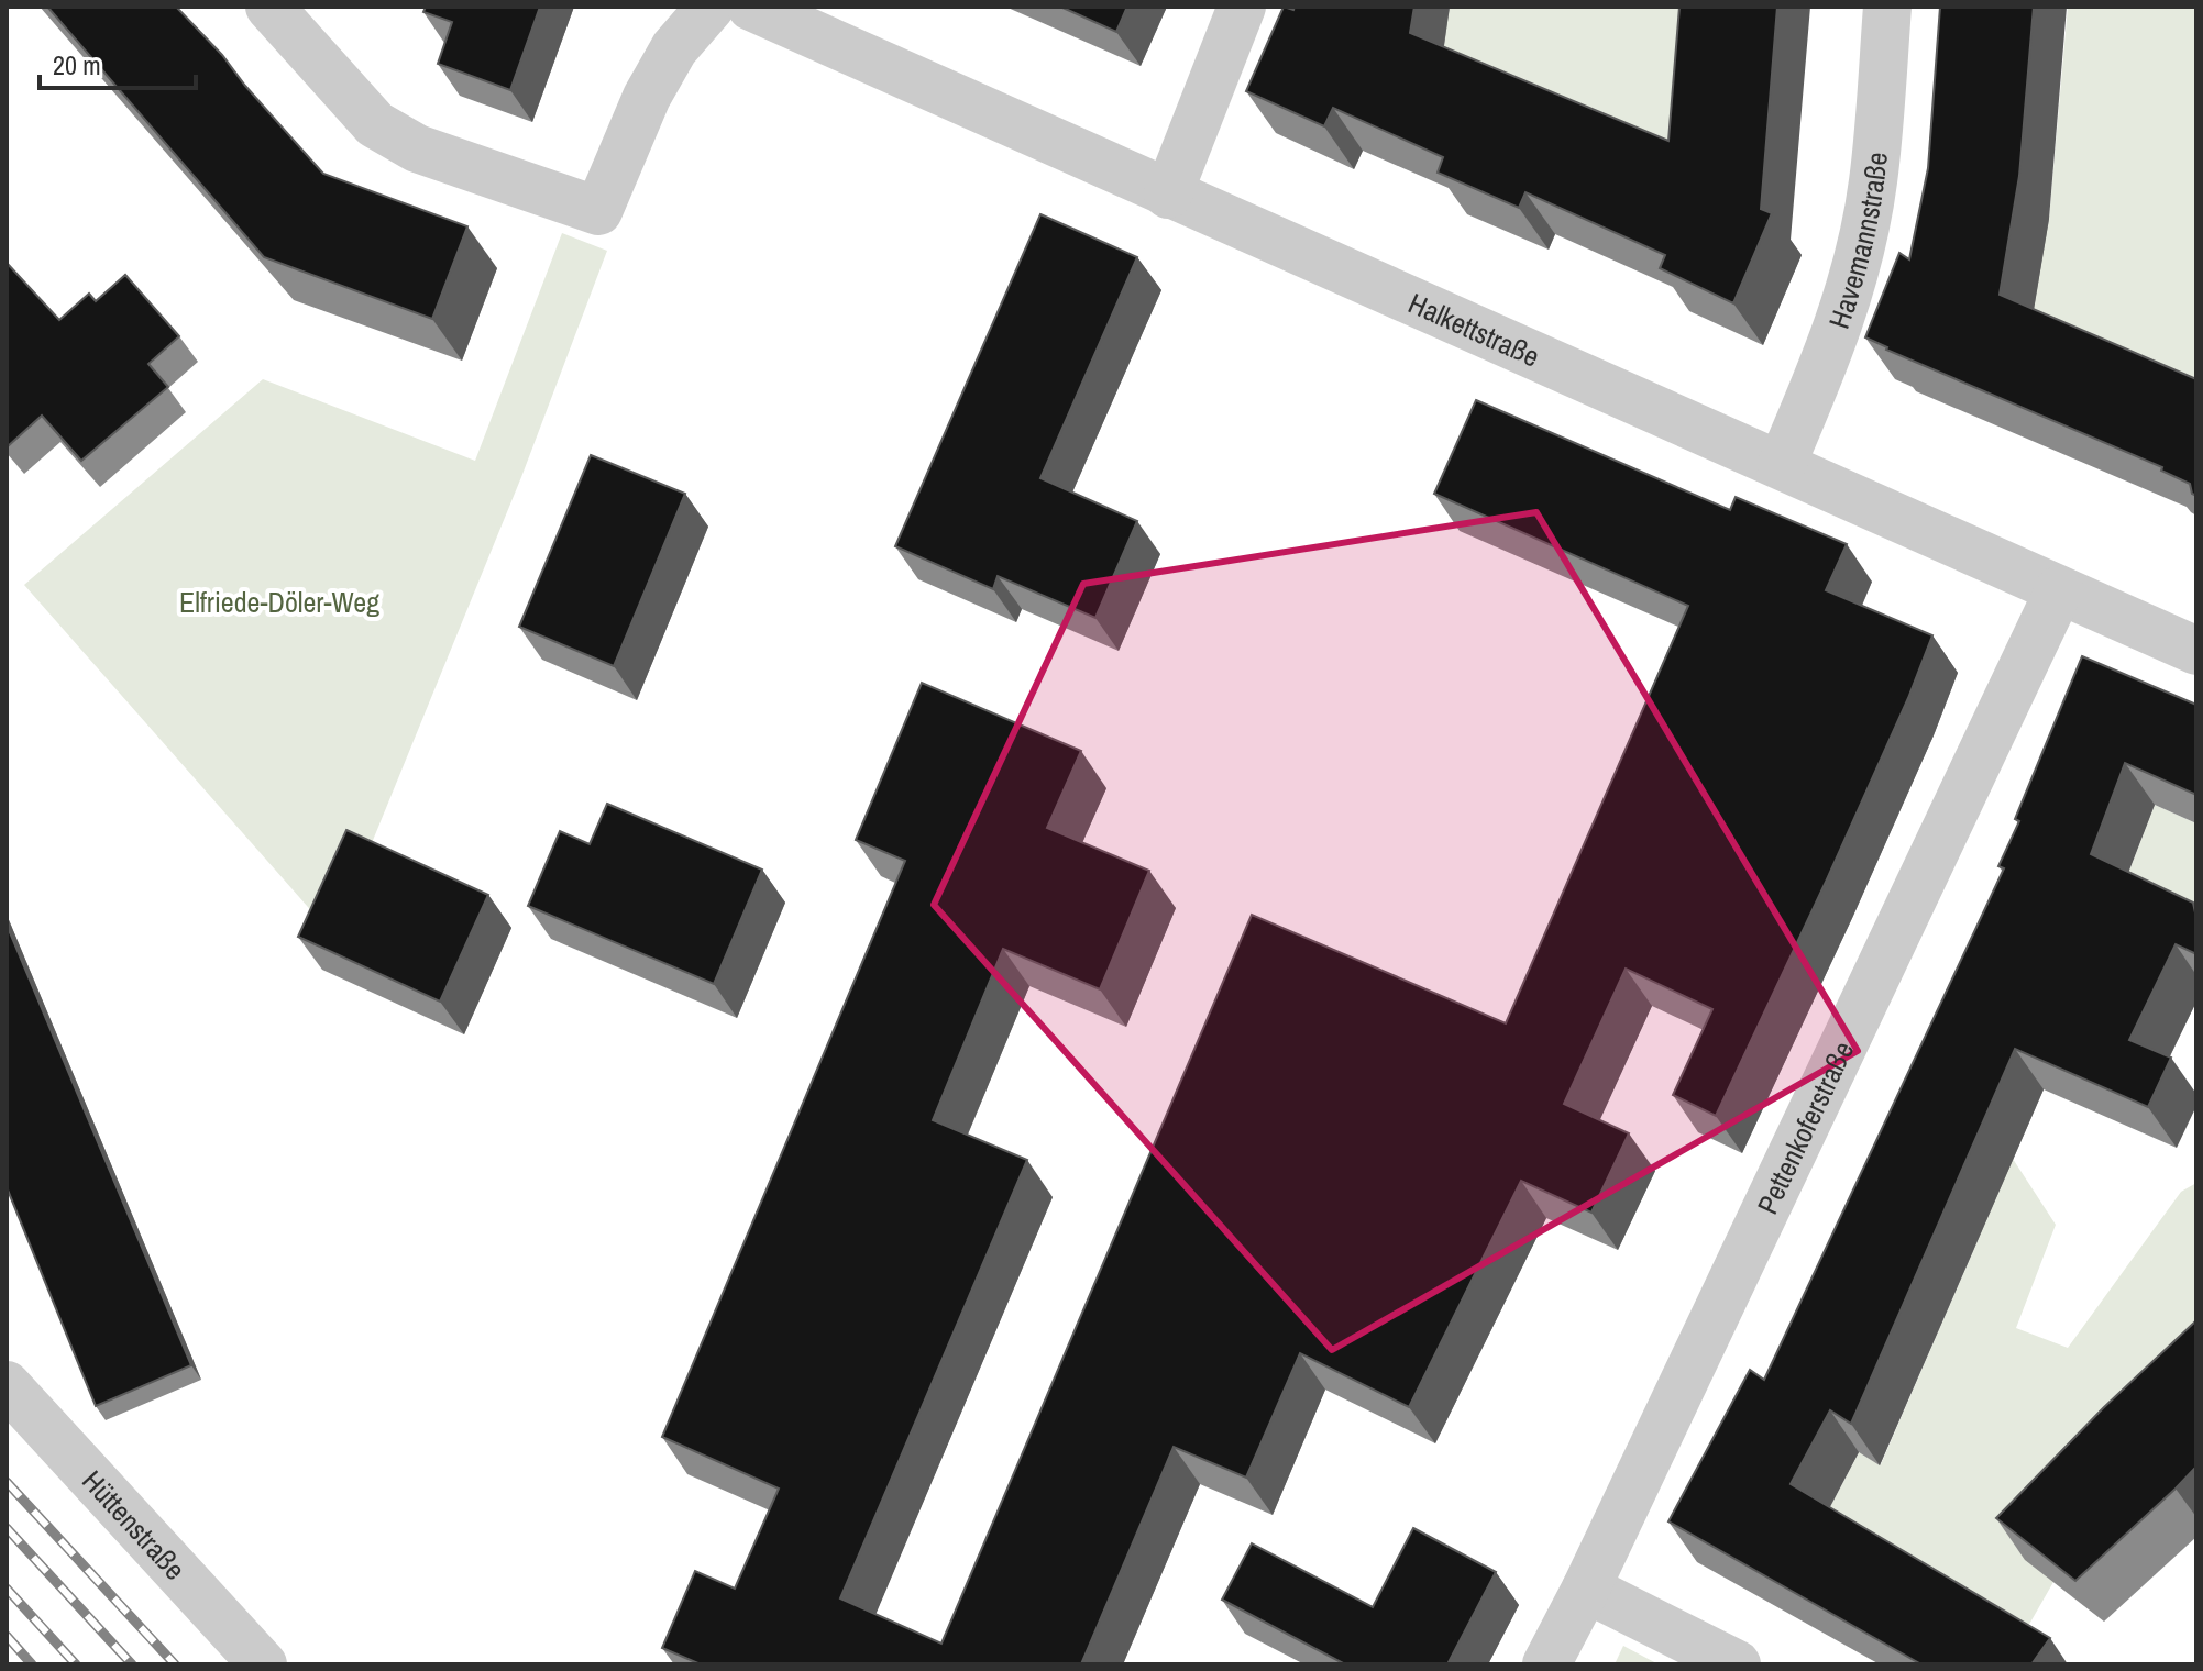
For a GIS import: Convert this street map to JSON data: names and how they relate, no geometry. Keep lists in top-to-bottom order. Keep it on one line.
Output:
{"streets":{"street":["Havemannstraße","Halkettstraße","Pettenkoferstraße","Hüttenstraße"]},"crossings":[["Havemannstraße","Halkettstraße"],["Halkettstraße","Pettenkoferstraße"]],"parks":["Elfriede-Döler-Weg"],"scale_bar":"20 m"}
